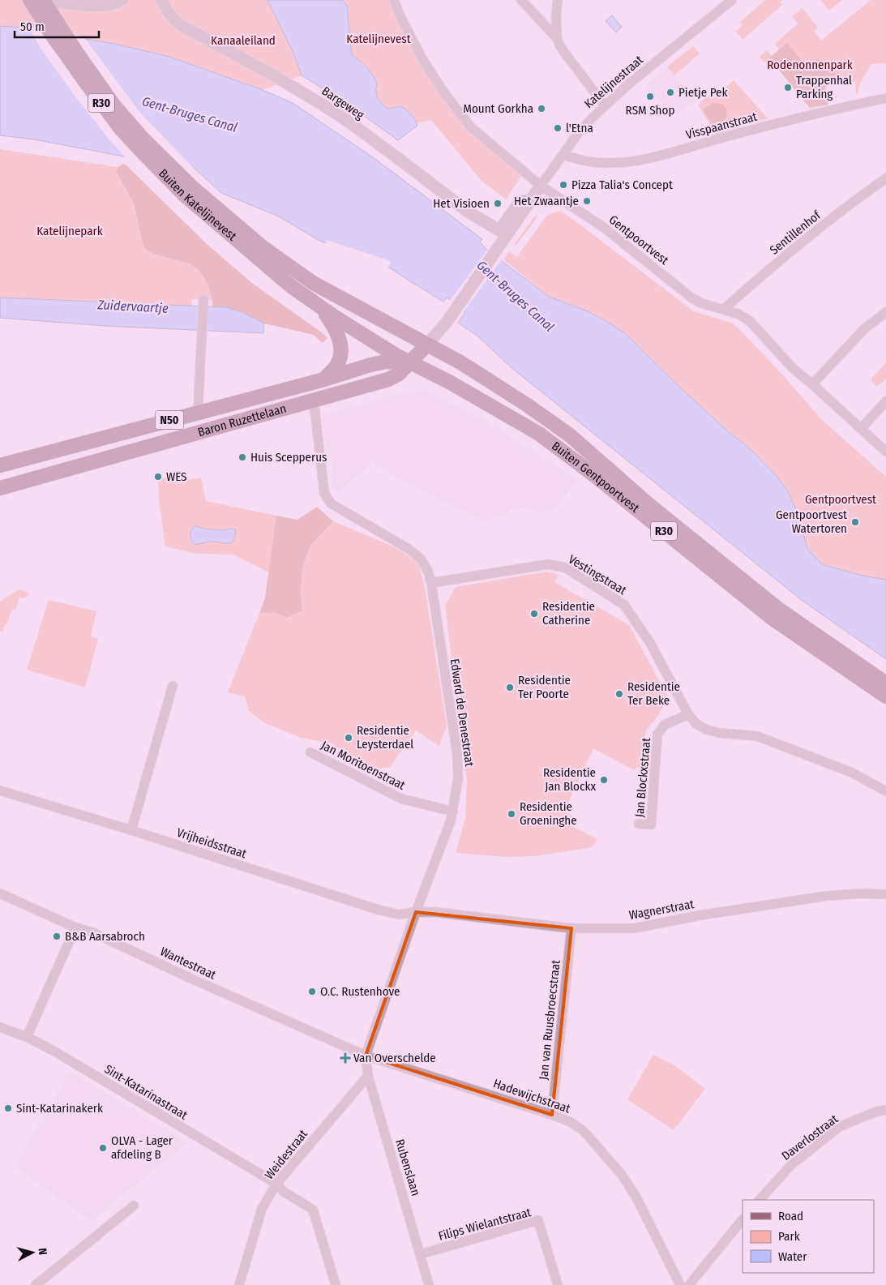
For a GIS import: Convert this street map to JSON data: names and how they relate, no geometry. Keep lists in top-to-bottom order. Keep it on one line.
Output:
{"streets":{"main road":["R30","Buiten Katelijnevest","N50","Baron Ruzettelaan","Buiten Gentpoortvest"],"street":["Katelijnestraat","Bargeweg","Visspaanstraat","Sentillenhof","Gentpoortvest","Vestingstraat","Edward de Denestraat","Jan Moritoenstraat","Jan Blockxstraat","Vrijheidsstraat","Wagnerstraat","Wantestraat","Jan van Ruusbroecstraat","Sint-Katarinastraat","Hadewijchstraat","Daverlostraat","Weidestraat","Rubenslaan","Filips Wielantstraat"]},"crossings":[["Katelijnestraat","Bargeweg"],["Katelijnestraat","Visspaanstraat"],["Katelijnestraat","Gentpoortvest"],["Katelijnestraat","Baron Ruzettelaan"],["R30","Buiten Katelijnevest"],["R30","Baron Ruzettelaan"],["Buiten Katelijnevest","Baron Ruzettelaan"],["Buiten Katelijnevest","Buiten Gentpoortvest"],["Sentillenhof","Gentpoortvest"],["Baron Ruzettelaan","Buiten Gentpoortvest"],["Vestingstraat","Edward de Denestraat"],["Vestingstraat","Jan Blockxstraat"],["Edward de Denestraat","Jan Moritoenstraat"],["Edward de Denestraat","Vrijheidsstraat"],["Edward de Denestraat","Wagnerstraat"],["Vrijheidsstraat","Wagnerstraat"],["Wagnerstraat","Jan van Ruusbroecstraat"],["Wantestraat","Hadewijchstraat"],["Wantestraat","Rubenslaan"],["Jan van Ruusbroecstraat","Hadewijchstraat"],["Sint-Katarinastraat","Weidestraat"],["Hadewijchstraat","Rubenslaan"],["Weidestraat","Rubenslaan"],["Rubenslaan","Filips Wielantstraat"]],"water":["Gent-Bruges Canal","Zuidervaartje"],"parks":["Katelijnevest","Kanaaleiland","Rodenonnenpark","Katelijnepark","Gentpoortvest"],"places":{"other":["Trappenhal Parking","Pietje Pek","RSM Shop","Mount Gorkha","l'Etna","Pizza Talia's Concept","Het Zwaantje","Het Visioen","Huis Scepperus","WES","Gentpoortvest Watertoren","Residentie Catherine","Residentie Ter Poorte","Residentie Ter Beke","Residentie Leysterdael","Residentie Jan Blockx","Residentie Groeninghe","B&B Aarsabroch","O.C. Rustenhove","Sint-Katarinakerk","OLVA - Lager afdeling B"],"health":["Van Overschelde"]},"legend":["Road","Park","Water"],"scale_bar":"50 m","north":"right"}
